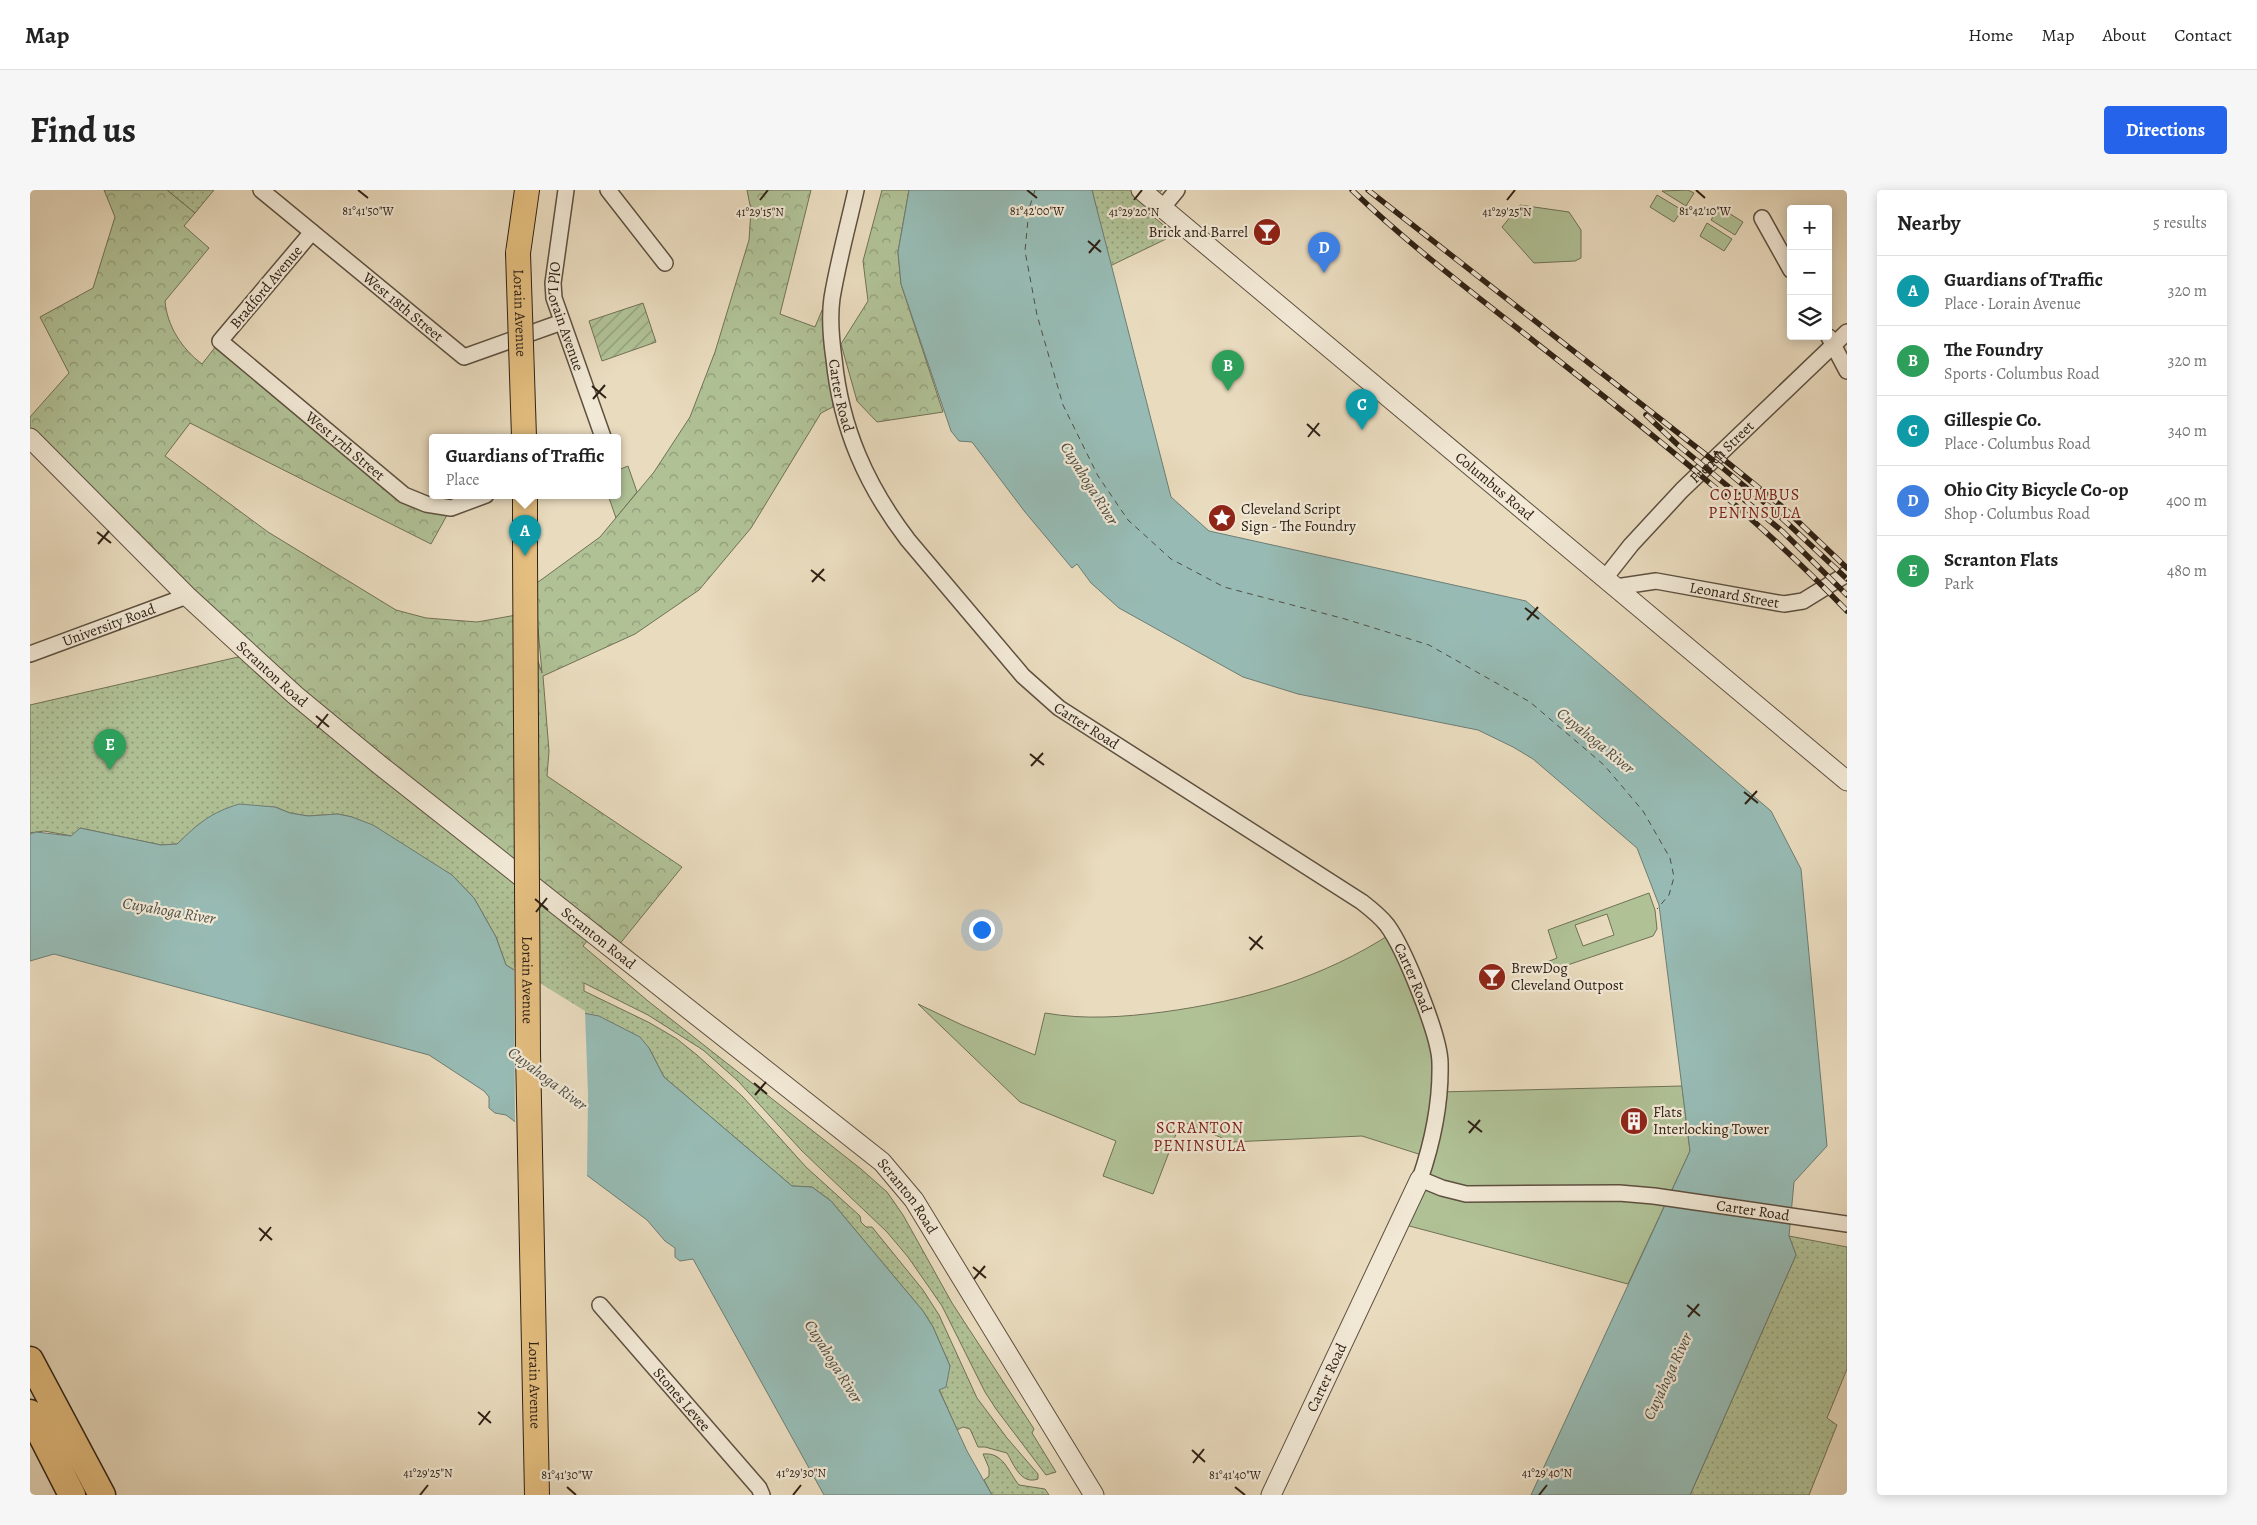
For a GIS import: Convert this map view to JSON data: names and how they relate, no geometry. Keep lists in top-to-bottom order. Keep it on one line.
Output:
{"streets":{"main road":["Lorain Avenue"],"street":["Bradford Avenue","West 18th Street","Old Lorain Avenue","Carter Road","West 17th Street","French Street","Columbus Road","Leonard Street","University Road","Scranton Road","Stones Levee"]},"crossings":[["Bradford Avenue","West 18th Street"],["Bradford Avenue","West 17th Street"],["West 18th Street","Old Lorain Avenue"],["French Street","Columbus Road"],["French Street","Leonard Street"],["Columbus Road","Leonard Street"],["University Road","Scranton Road"]],"districts":["COLUMBUS PENINSULA","SCRANTON PENINSULA"],"water":["Cuyahoga River"],"places":{"bar":["Brick and Barrel","BrewDog Cleveland Outpost"],"place":["Cleveland Script Sign - The Foundry"],"building":["Flats Interlocking Tower"]},"page":{"header":"Map","nav":["Home","Map","About","Contact"],"title":"Find us","buttons":"Directions","heading":["Nearby","5 results"],"map_buttons":["+","−"],"pins":["D","B","C","A","E"],"list":[{"mark":"A","name":"Guardians of Traffic","note":"Place · Lorain Avenue","value":"320 m"},{"mark":"B","name":"The Foundry","note":"Sports · Columbus Road","value":"320 m"},{"mark":"C","name":"Gillespie Co.","note":"Place · Columbus Road","value":"340 m"},{"mark":"D","name":"Ohio City Bicycle Co-op","note":"Shop · Columbus Road","value":"400 m"},{"mark":"E","name":"Scranton Flats","note":"Park","value":"480 m"}],"popup":["Guardians of Traffic","Place"]},"coordinates":["81°41'50\"W","81°42'00\"W","81°42'10\"W","41°29'15\"N","41°29'20\"N","41°29'25\"N","41°29'30\"N","41°29'40\"N","81°41'30\"W","81°41'40\"W"]}
